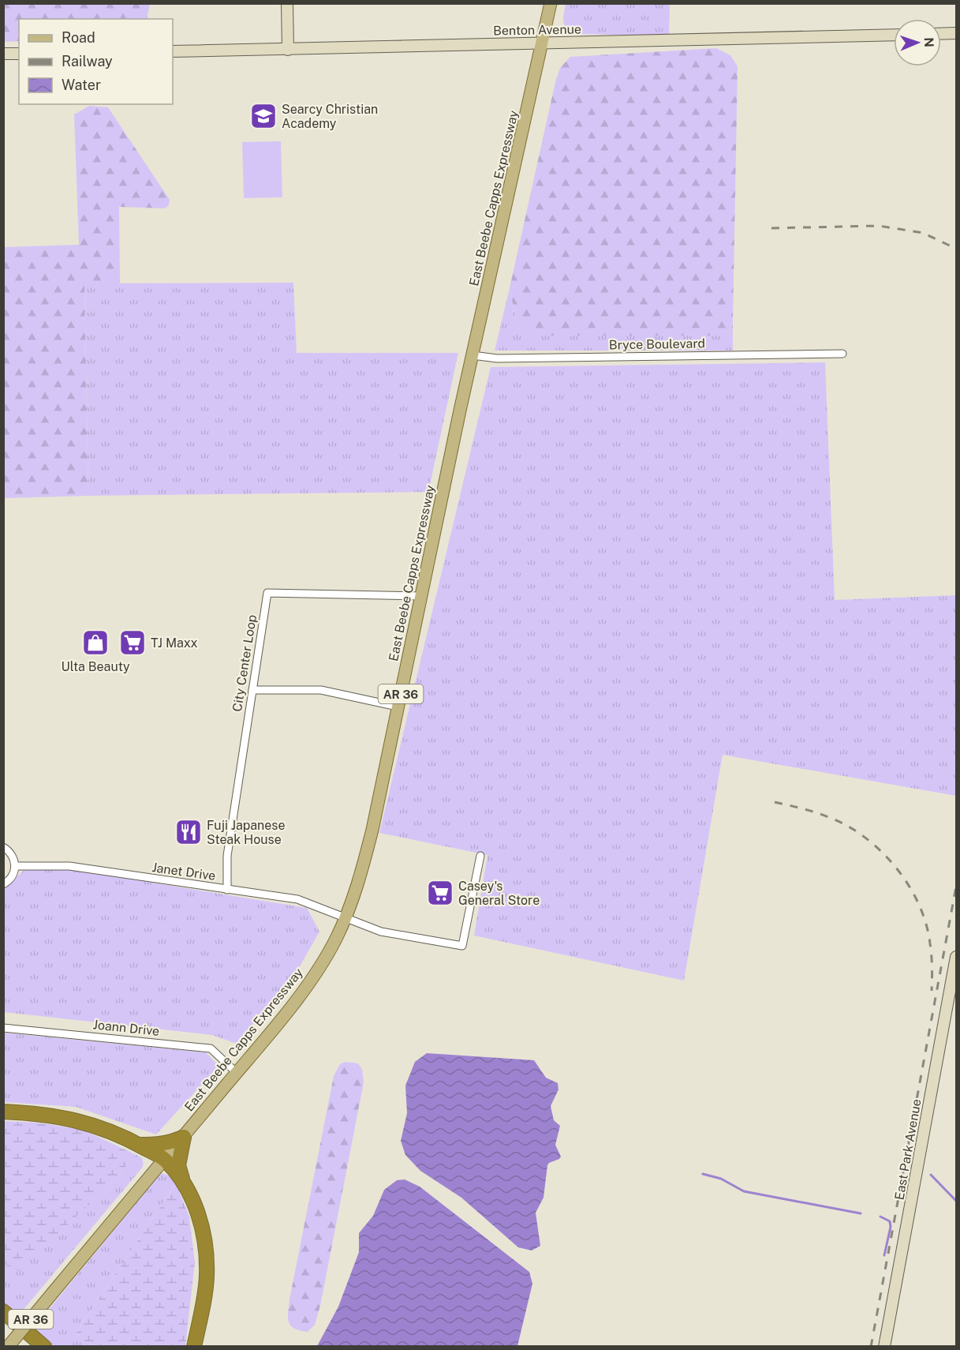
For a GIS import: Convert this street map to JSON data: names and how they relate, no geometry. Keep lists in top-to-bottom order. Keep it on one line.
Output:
{"streets":{"main road":["East Beebe Capps Expressway","AR 36"],"street":["Benton Avenue","Bryce Boulevard","City Center Loop","Janet Drive","Joann Drive","East Park Avenue"]},"crossings":[["Benton Avenue","East Beebe Capps Expressway"],["East Beebe Capps Expressway","Bryce Boulevard"],["East Beebe Capps Expressway","City Center Loop"],["East Beebe Capps Expressway","Janet Drive"],["East Beebe Capps Expressway","Joann Drive"],["City Center Loop","Janet Drive"]],"places":{"school or university":["Searcy Christian Academy"],"shop":["Ulta Beauty"],"supermarket":["TJ Maxx","Casey's General Store"],"restaurant":["Fuji Japanese Steak House"]},"legend":["Road","Railway","Water"],"north":"right"}
